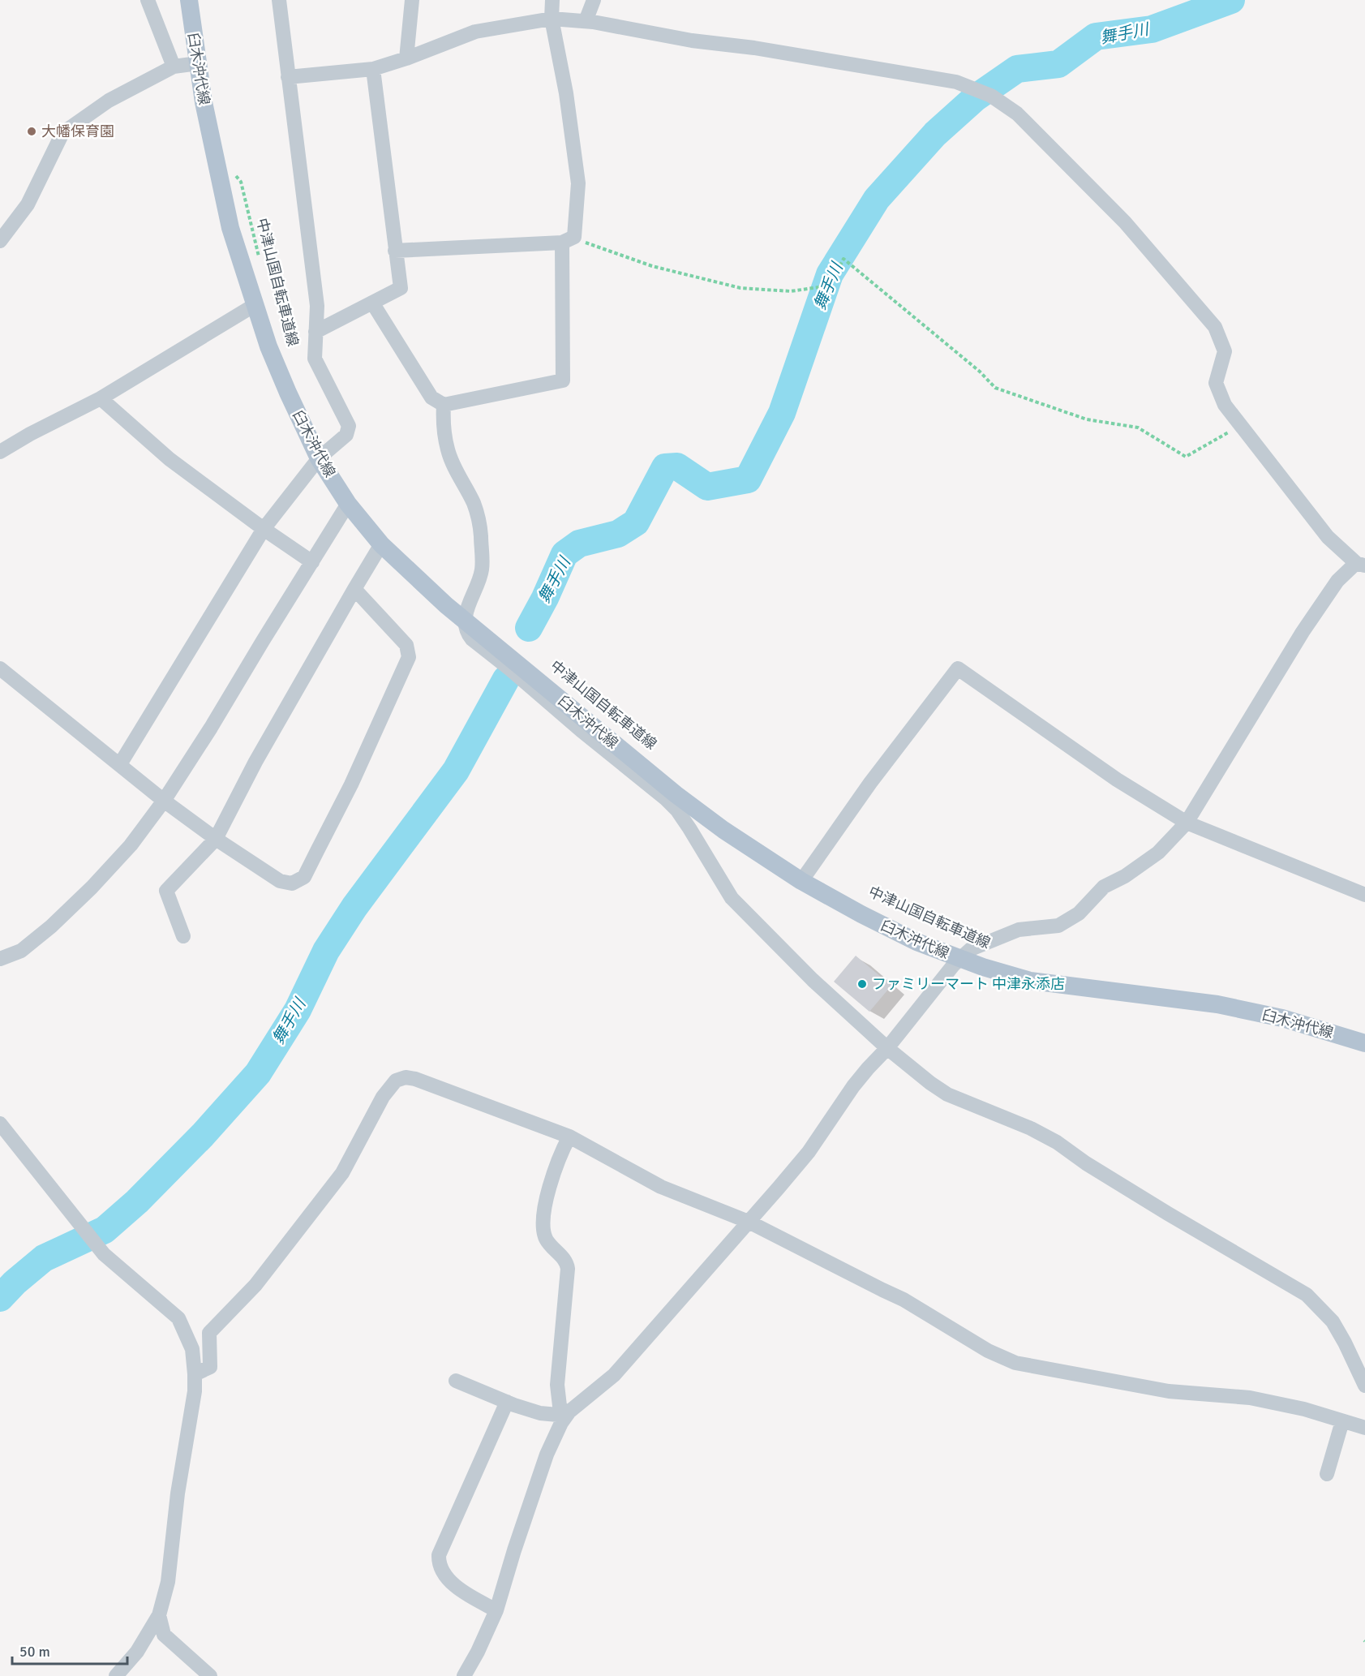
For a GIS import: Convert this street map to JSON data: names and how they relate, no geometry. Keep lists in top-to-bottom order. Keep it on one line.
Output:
{"streets":{"main road":["臼木沖代線"],"path":["中津山国自転車道線"]},"water":["舞手川"],"places":["大幡保育園","ファミリーマート 中津永添店"],"scale_bar":"50 m"}
